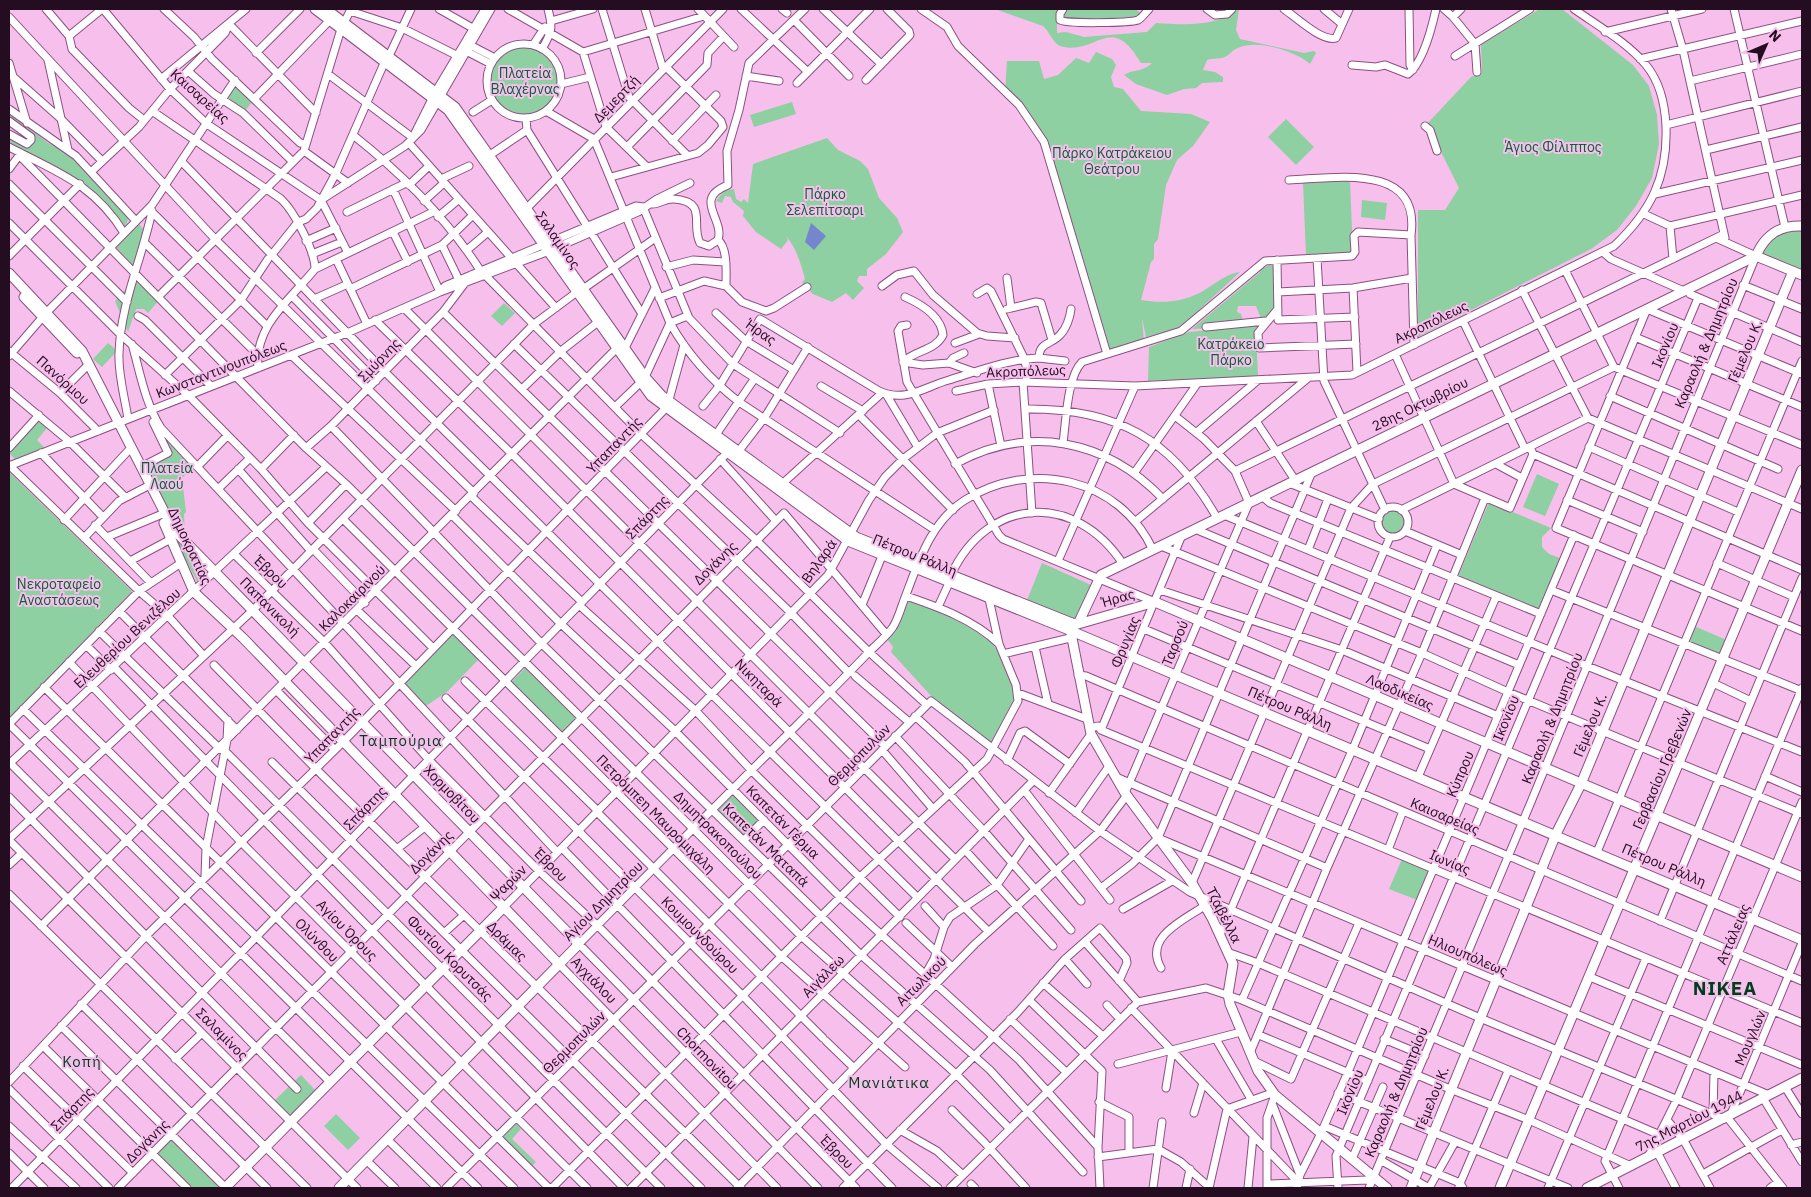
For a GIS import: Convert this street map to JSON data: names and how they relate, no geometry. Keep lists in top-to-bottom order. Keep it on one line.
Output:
{"streets":{"main road":["Σαλαμίνος","Ήρας","Γέμελου Κ.","28ης Οκτωβρίου","Δημοκρατίας","Πέτρου Ράλλη","Παπανικολή","Λαοδικείας","Γερβασίου Γρεβενών","Χορμοβίτου","Ψαρών","Αγίου Δημητρίου","Τζαβέλλα","Αγχιάλου","7ης Μαρτίου 1944"],"street":["Καισαρείας","Δεμερτζή","Ακροπόλεως","Καραολή & Δημητρίου","Ικονίου","Σμύρνης","Κωνσταντινουπόλεως","Πανόρμου","Υπαπαντής","Σπάρτης","Βηλαρά","Δογάνης","Έβρου","Καλοκαιρινού","Ελευθερίου Βενιζέλου","Φρυγίας","Ταρσού","Νικηταρά","Θερμοπυλών","Κύπρου","Πετρόμπεη Μαυρομιχάλη","Καπετάν Γέρμα","Δημητρακοπούλου","Καπετάν Ματαπά","Ιωνίας","Αγίου Όρους","Αττάλειας","Κουμουνδούρου","Ολύνθου","Δράμας","Ηλιουπόλεως","Φωτίου Κορυτσάς","Αιγάλεω","Αιτωλικού","Μουγλών","Chormovitou"]},"crossings":[["Καισαρείας","Καραολή & Δημητρίου"],["Καισαρείας","Ικονίου"],["Καισαρείας","Γέμελου Κ."],["Καισαρείας","Φρυγίας"],["Καισαρείας","Ταρσού"],["Καισαρείας","Γερβασίου Γρεβενών"],["Καισαρείας","Κύπρου"],["Καισαρείας","Τζαβέλλα"],["Καισαρείας","Αττάλειας"],["Καισαρείας","Μουγλών"],["Δεμερτζή","Σαλαμίνος"],["Σαλαμίνος","Κωνσταντινουπόλεως"],["Σαλαμίνος","Υπαπαντής"],["Σαλαμίνος","Σπάρτης"],["Σαλαμίνος","Πέτρου Ράλλη"],["Σαλαμίνος","Δογάνης"],["Σαλαμίνος","Καλοκαιρινού"],["Σαλαμίνος","Ψαρών"],["Σαλαμίνος","Αγίου Δημητρίου"],["Ήρας","Φρυγίας"],["Ήρας","Λαοδικείας"],["Καραολή & Δημητρίου","28ης Οκτωβρίου"],["Καραολή & Δημητρίου","Πέτρου Ράλλη"],["Καραολή & Δημητρίου","Λαοδικείας"],["Καραολή & Δημητρίου","Ιωνίας"],["Καραολή & Δημητρίου","Ηλιουπόλεως"],["Ικονίου","Πέτρου Ράλλη"],["Ικονίου","Λαοδικείας"],["Ικονίου","Ιωνίας"],["Ικονίου","Ηλιουπόλεως"],["Γέμελου Κ.","Πέτρου Ράλλη"],["Γέμελου Κ.","Λαοδικείας"],["Γέμελου Κ.","Ιωνίας"],["Γέμελου Κ.","Ηλιουπόλεως"],["Σμύρνης","Κωνσταντινουπόλεως"],["Σμύρνης","Νικηταρά"],["Σμύρνης","Καπετάν Γέρμα"],["Σμύρνης","Δημητρακοπούλου"],["Σμύρνης","Καπετάν Ματαπά"],["Κωνσταντινουπόλεως","Πανόρμου"],["Κωνσταντινουπόλεως","Δημοκρατίας"],["Κωνσταντινουπόλεως","Νικηταρά"],["Κωνσταντινουπόλεως","Καπετάν Γέρμα"],["Κωνσταντινουπόλεως","Δημητρακοπούλου"],["28ης Οκτωβρίου","Φρυγίας"],["28ης Οκτωβρίου","Ταρσού"],["28ης Οκτωβρίου","Λαοδικείας"],["28ης Οκτωβρίου","Αγίου Δημητρίου"],["Υπαπαντής","Έβρου"],["Υπαπαντής","Νικηταρά"],["Υπαπαντής","Χορμοβίτου"],["Υπαπαντής","Πετρόμπεη Μαυρομιχάλη"],["Υπαπαντής","Καπετάν Γέρμα"],["Υπαπαντής","Δημητρακοπούλου"],["Υπαπαντής","Καπετάν Ματαπά"],["Υπαπαντής","Αγίου Όρους"],["Υπαπαντής","Ολύνθου"],["Υπαπαντής","Δράμας"],["Υπαπαντής","Φωτίου Κορυτσάς"],["Υπαπαντής","Αγχιάλου"],["Σπάρτης","Έβρου"],["Σπάρτης","Νικηταρά"],["Σπάρτης","Χορμοβίτου"],["Σπάρτης","Πετρόμπεη Μαυρομιχάλη"],["Σπάρτης","Καπετάν Γέρμα"],["Σπάρτης","Δημητρακοπούλου"],["Σπάρτης","Καπετάν Ματαπά"],["Σπάρτης","Αγίου Όρους"],["Σπάρτης","Κουμουνδούρου"],["Σπάρτης","Ολύνθου"],["Σπάρτης","Δράμας"],["Σπάρτης","Φωτίου Κορυτσάς"],["Σπάρτης","Αγχιάλου"],["Δημοκρατίας","Καλοκαιρινού"],["Δημοκρατίας","Παπανικολή"],["Δημοκρατίας","Ελευθερίου Βενιζέλου"],["Δημοκρατίας","Αγχιάλου"],["Πέτρου Ράλλη","Βηλαρά"],["Πέτρου Ράλλη","Φρυγίας"],["Πέτρου Ράλλη","Ταρσού"],["Πέτρου Ράλλη","Γερβασίου Γρεβενών"],["Πέτρου Ράλλη","Κύπρου"],["Πέτρου Ράλλη","Αγίου Δημητρίου"],["Πέτρου Ράλλη","Τζαβέλλα"],["Πέτρου Ράλλη","Αττάλειας"],["Πέτρου Ράλλη","Μουγλών"],["Βηλαρά","Δογάνης"],["Βηλαρά","Λαοδικείας"],["Βηλαρά","Ψαρών"],["Δογάνης","Έβρου"],["Δογάνης","Νικηταρά"],["Δογάνης","Χορμοβίτου"],["Δογάνης","Πετρόμπεη Μαυρομιχάλη"],["Δογάνης","Καπετάν Γέρμα"],["Δογάνης","Δημητρακοπούλου"],["Δογάνης","Καπετάν Ματαπά"],["Δογάνης","Αγίου Όρους"],["Δογάνης","Κουμουνδούρου"],["Δογάνης","Ολύνθου"],["Δογάνης","Δράμας"],["Δογάνης","Φωτίου Κορυτσάς"],["Δογάνης","Αγχιάλου"],["Έβρου","Καλοκαιρινού"],["Έβρου","Ελευθερίου Βενιζέλου"],["Έβρου","Θερμοπυλών"],["Έβρου","Ψαρών"],["Έβρου","Αγίου Δημητρίου"],["Έβρου","Αιγάλεω"],["Έβρου","Αιτωλικού"],["Καλοκαιρινού","Παπανικολή"],["Καλοκαιρινού","Νικηταρά"],["Καλοκαιρινού","Χορμοβίτου"],["Καλοκαιρινού","Πετρόμπεη Μαυρομιχάλη"],["Καλοκαιρινού","Καπετάν Γέρμα"],["Καλοκαιρινού","Δημητρακοπούλου"],["Καλοκαιρινού","Καπετάν Ματαπά"],["Καλοκαιρινού","Δράμας"],["Καλοκαιρινού","Αγχιάλου"],["Παπανικολή","Ελευθερίου Βενιζέλου"],["Παπανικολή","Χορμοβίτου"],["Ελευθερίου Βενιζέλου","Δημητρακοπούλου"],["Ελευθερίου Βενιζέλου","Αγίου Όρους"],["Ελευθερίου Βενιζέλου","Ολύνθου"],["Ελευθερίου Βενιζέλου","Φωτίου Κορυτσάς"],["Φρυγίας","Λαοδικείας"],["Φρυγίας","Ιωνίας"],["Ταρσού","Λαοδικείας"],["Ταρσού","Ιωνίας"],["Ταρσού","Τζαβέλλα"],["Ταρσού","Αιτωλικού"],["Νικηταρά","Θερμοπυλών"],["Νικηταρά","Ψαρών"],["Νικηταρά","Αγίου Δημητρίου"],["Νικηταρά","Αιγάλεω"],["Νικηταρά","Αιτωλικού"],["Λαοδικείας","Γερβασίου Γρεβενών"],["Λαοδικείας","Κύπρου"],["Λαοδικείας","Αγίου Δημητρίου"],["Λαοδικείας","Αττάλειας"],["Θερμοπυλών","Πετρόμπεη Μαυρομιχάλη"],["Θερμοπυλών","Καπετάν Γέρμα"],["Θερμοπυλών","Δημητρακοπούλου"],["Θερμοπυλών","Καπετάν Ματαπά"],["Θερμοπυλών","Αγίου Όρους"],["Θερμοπυλών","Κουμουνδούρου"],["Θερμοπυλών","Ολύνθου"],["Θερμοπυλών","Δράμας"],["Θερμοπυλών","Φωτίου Κορυτσάς"],["Θερμοπυλών","Αγχιάλου"],["Θερμοπυλών","Chormovitou"],["Γερβασίου Γρεβενών","Ιωνίας"],["Γερβασίου Γρεβενών","Ηλιουπόλεως"],["Κύπρου","Ιωνίας"],["Κύπρου","Ηλιουπόλεως"],["Χορμοβίτου","Ψαρών"],["Χορμοβίτου","Αγίου Δημητρίου"],["Χορμοβίτου","Chormovitou"],["Πετρόμπεη Μαυρομιχάλη","Ψαρών"],["Πετρόμπεη Μαυρομιχάλη","Αγίου Δημητρίου"],["Πετρόμπεη Μαυρομιχάλη","Αιγάλεω"],["Πετρόμπεη Μαυρομιχάλη","Αιτωλικού"],["Καπετάν Γέρμα","Ψαρών"],["Καπετάν Γέρμα","Αγίου Δημητρίου"],["Καπετάν Γέρμα","Αιγάλεω"],["Καπετάν Γέρμα","Αιτωλικού"],["Δημητρακοπούλου","Ψαρών"],["Δημητρακοπούλου","Αγίου Δημητρίου"],["Δημητρακοπούλου","Αιγάλεω"],["Δημητρακοπούλου","Αιτωλικού"],["Καπετάν Ματαπά","Ψαρών"],["Καπετάν Ματαπά","Αγίου Δημητρίου"],["Καπετάν Ματαπά","Αιγάλεω"],["Καπετάν Ματαπά","Αιτωλικού"],["Ιωνίας","Τζαβέλλα"],["Ιωνίας","Αττάλειας"],["Ιωνίας","Μουγλών"],["Ψαρών","Αγίου Όρους"],["Ψαρών","Κουμουνδούρου"],["Ψαρών","Ολύνθου"],["Ψαρών","Δράμας"],["Ψαρών","Φωτίου Κορυτσάς"],["Ψαρών","Αγχιάλου"],["Αγίου Δημητρίου","Αγίου Όρους"],["Αγίου Δημητρίου","Κουμουνδούρου"],["Αγίου Δημητρίου","Ολύνθου"],["Αγίου Δημητρίου","Δράμας"],["Αγίου Δημητρίου","Φωτίου Κορυτσάς"],["Αγίου Δημητρίου","Αγχιάλου"],["Αγίου Δημητρίου","Chormovitou"],["Τζαβέλλα","Ηλιουπόλεως"],["Τζαβέλλα","Αιτωλικού"],["Αττάλειας","Ηλιουπόλεως"],["Αττάλειας","7ης Μαρτίου 1944"],["Κουμουνδούρου","Αιγάλεω"],["Κουμουνδούρου","Αιτωλικού"],["Δράμας","Αιγάλεω"],["Δράμας","Αιτωλικού"],["Ηλιουπόλεως","Μουγλών"],["Ηλιουπόλεως","7ης Μαρτίου 1944"],["Φωτίου Κορυτσάς","Αιγάλεω"],["Αιγάλεω","Αγχιάλου"],["Αιγάλεω","Chormovitou"],["Αγχιάλου","Αιτωλικού"],["Αιτωλικού","Chormovitou"],["Μουγλών","7ης Μαρτίου 1944"]],"districts":["Ταμπούρια","NIKEA","Κοπή","Μανιάτικα"],"parks":["Πλατεία Βλαχέρνας","Άγιος Φίλιππος","Πάρκο Κατράκειου Θεάτρου","Πάρκο Σελεπίτσαρι","Κατράκειο Πάρκο","Πλατεία Λαού","Νεκροταφείο Αναστάσεως"],"north":"top right"}
